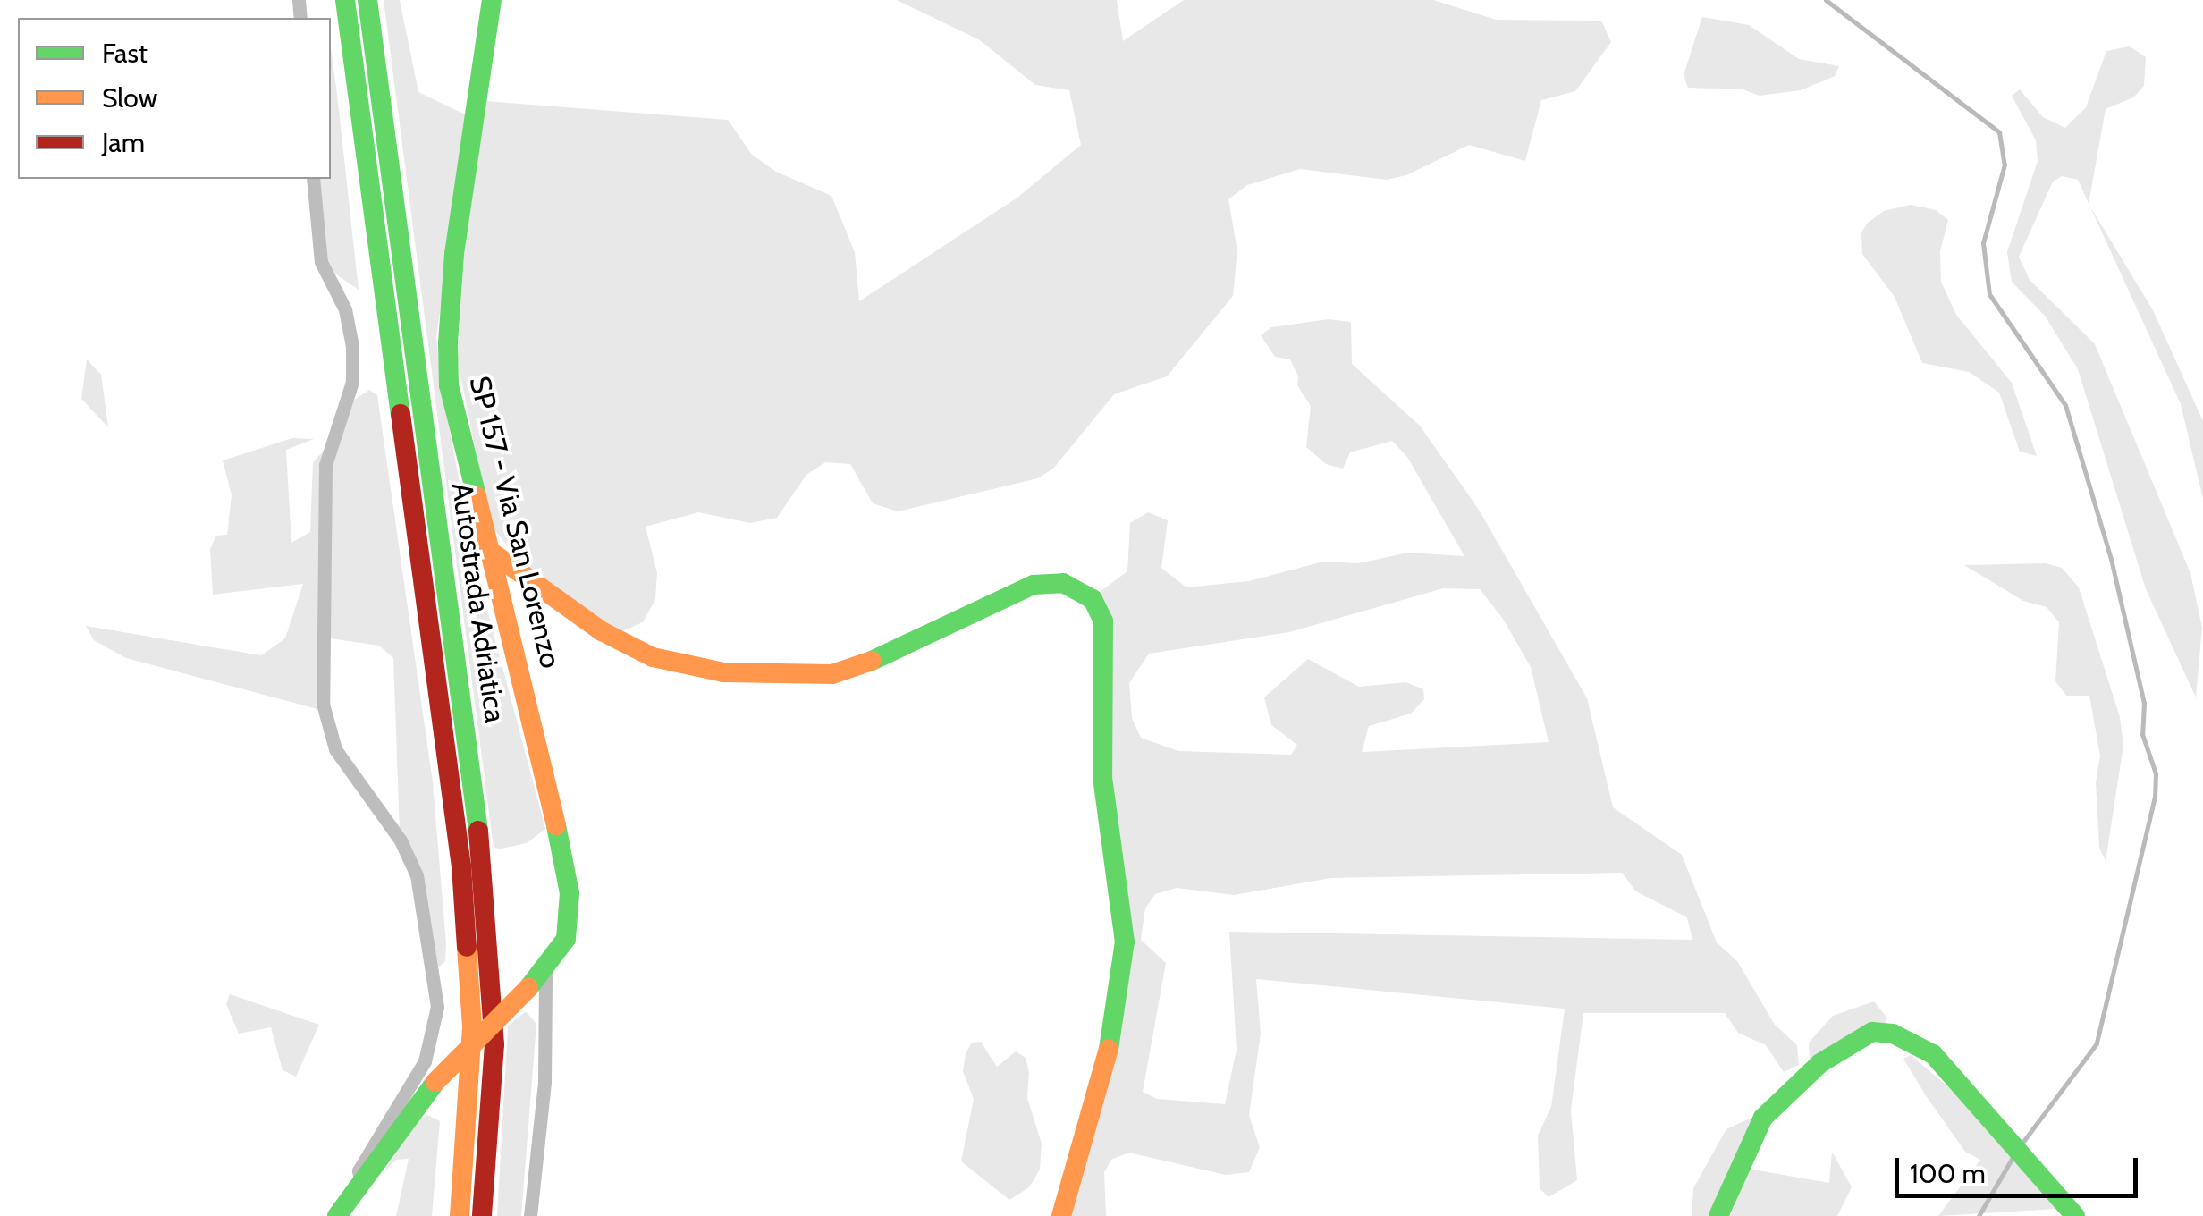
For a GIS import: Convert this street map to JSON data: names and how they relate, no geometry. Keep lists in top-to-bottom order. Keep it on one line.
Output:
{"streets":{"main road":["SP 157 - Via San Lorenzo","Autostrada Adriatica"]},"legend":["Fast","Slow","Jam"],"scale_bar":"100 m"}
